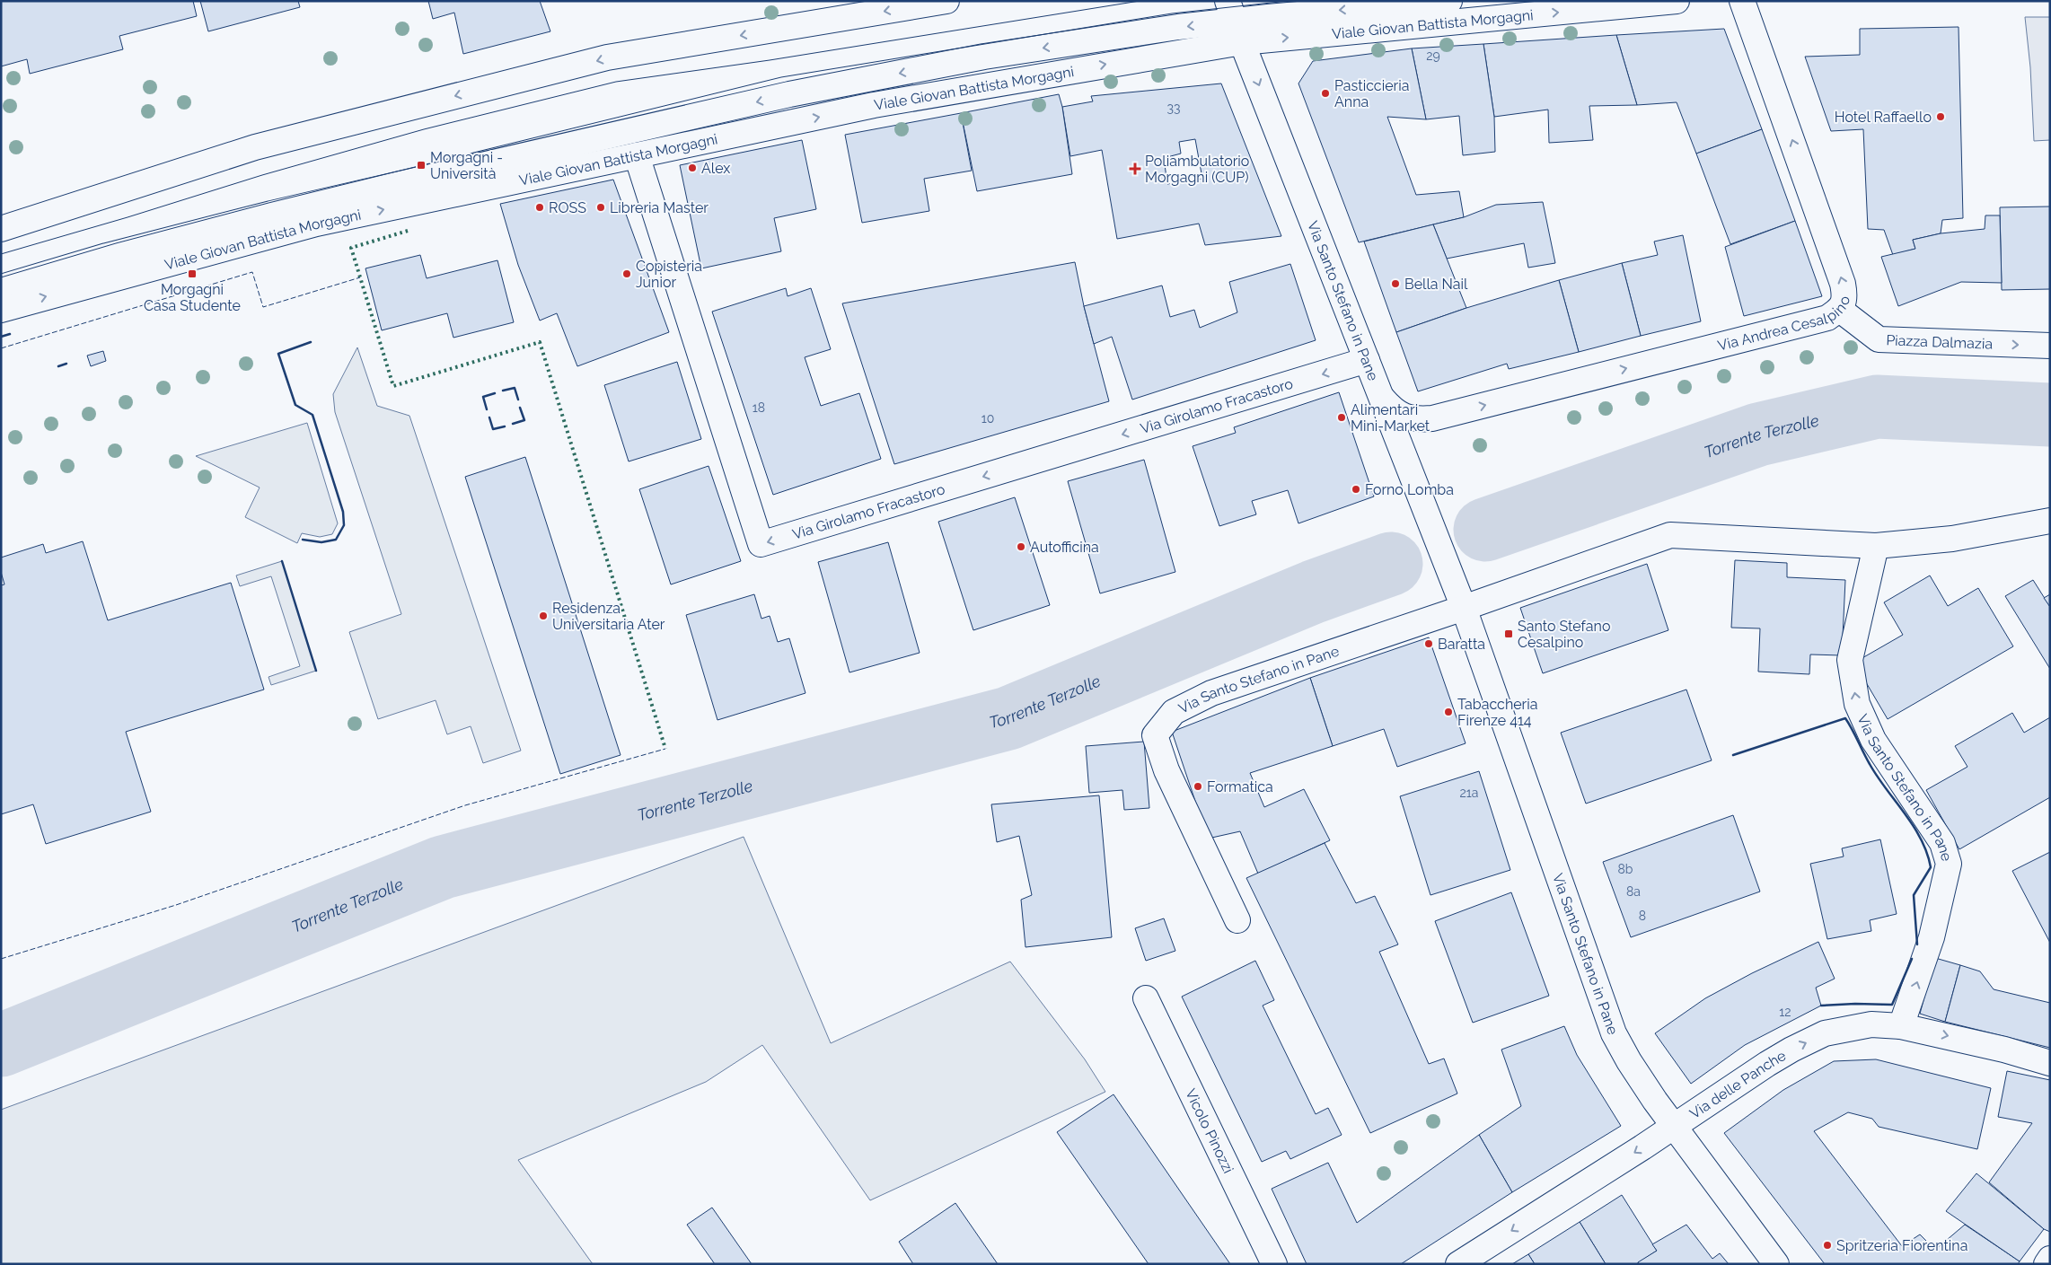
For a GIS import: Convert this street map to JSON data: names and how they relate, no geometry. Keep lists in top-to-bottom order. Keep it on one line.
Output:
{"streets":{"street":["Viale Giovan Battista Morgagni","Via Santo Stefano in Pane","Via Andrea Cesalpino","Piazza Dalmazia","Via Girolamo Fracastoro","Via delle Panche","Vicolo Pinozzi"]},"crossings":[["Viale Giovan Battista Morgagni","Via Santo Stefano in Pane"],["Viale Giovan Battista Morgagni","Via Girolamo Fracastoro"],["Via Santo Stefano in Pane","Via Andrea Cesalpino"],["Via Santo Stefano in Pane","Via Girolamo Fracastoro"],["Via Santo Stefano in Pane","Via delle Panche"],["Via Andrea Cesalpino","Piazza Dalmazia"]],"one_way":["Piazza Dalmazia"],"water":["Torrente Terzolle"],"places":{"other":["Pasticcieria Anna","Hotel Raffaello","Alex","ROSS","Libreria Master","Copisteria Junior","Bella Nail","Alimentari Mini-Market","Forno Lomba","Autofficina","Residenza Universitaria Ater","Baratta","Tabaccheria Firenze 414","Formatica","Spritzeria Fiorentina"],"transit":["Morgagni - Università","Morgagni Casa Studente","Santo Stefano Cesalpino"],"health":["Poliambulatorio Morgagni (CUP)"]},"house_numbers":["29","33","18","10","21a","8b","8a","8","12"]}
